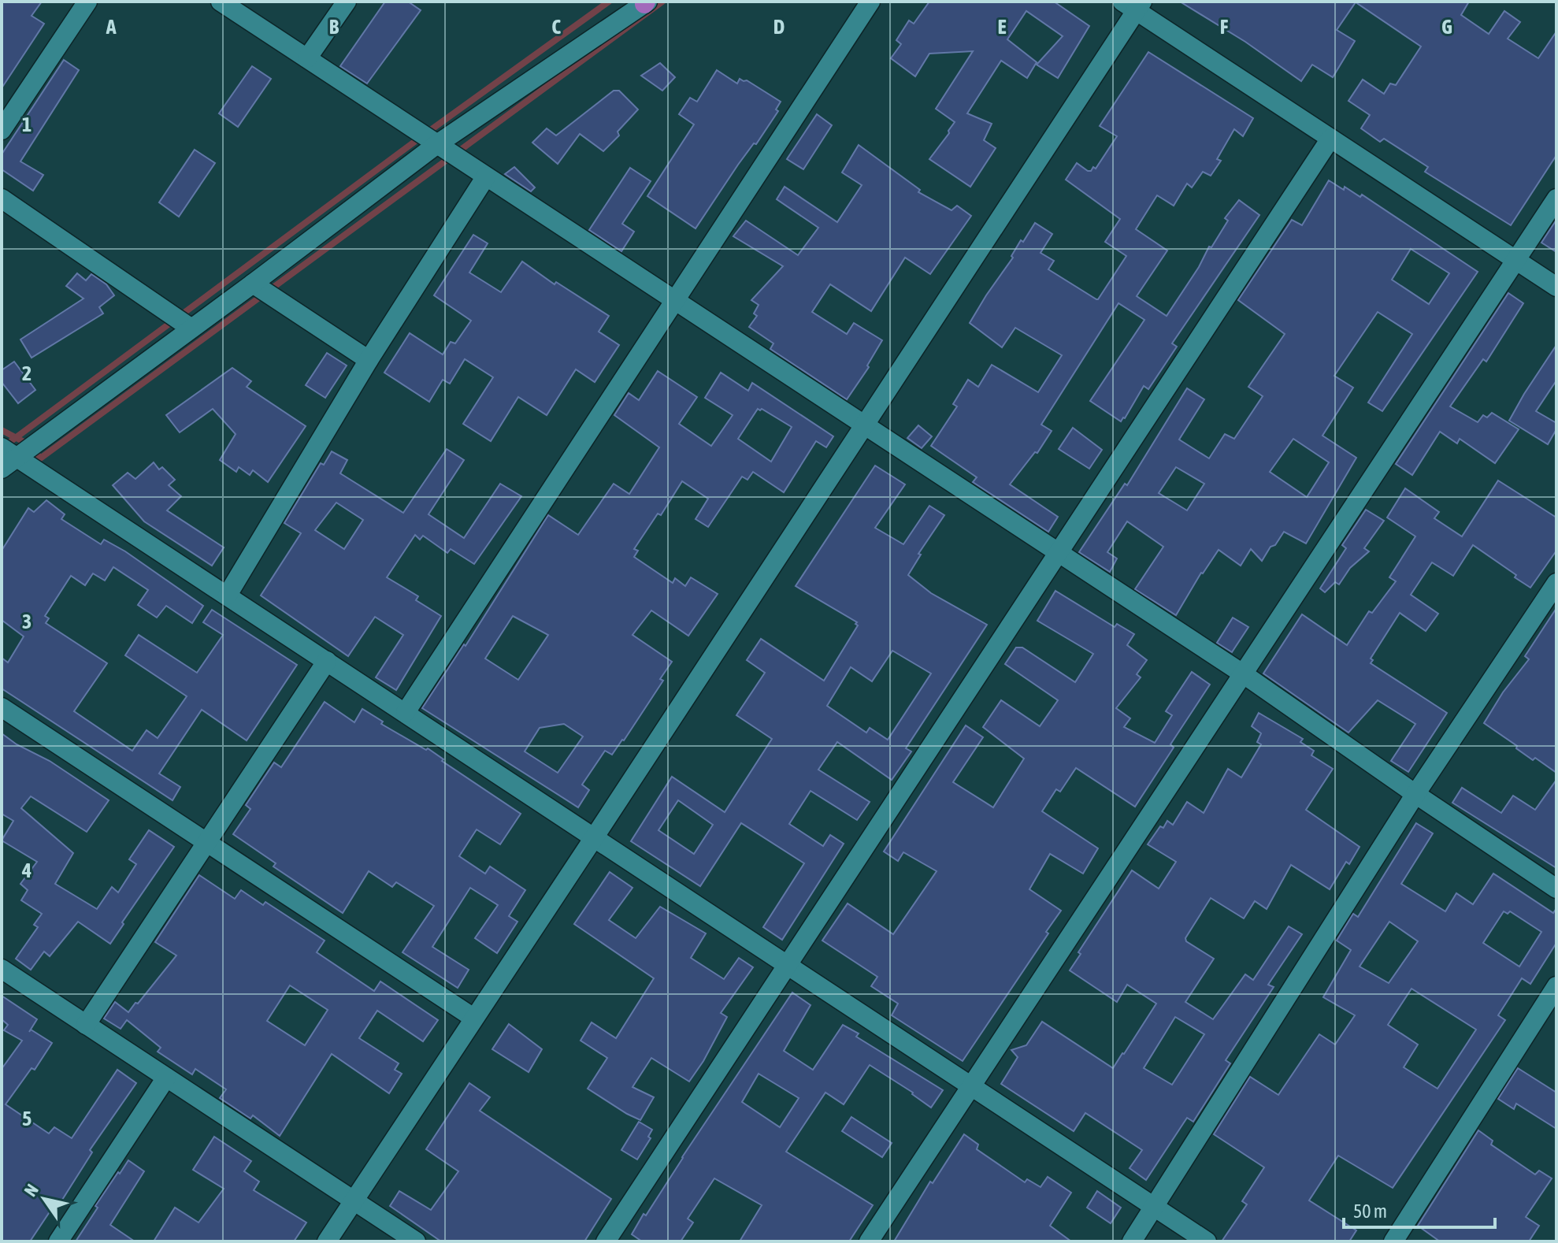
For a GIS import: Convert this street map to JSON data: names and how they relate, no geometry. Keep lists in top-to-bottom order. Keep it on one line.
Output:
{"scale_bar":"50 m","north":"top left","grid":{"columns":["A","B","C","D","E","F","G"],"rows":["1","2","3","4","5"]}}
